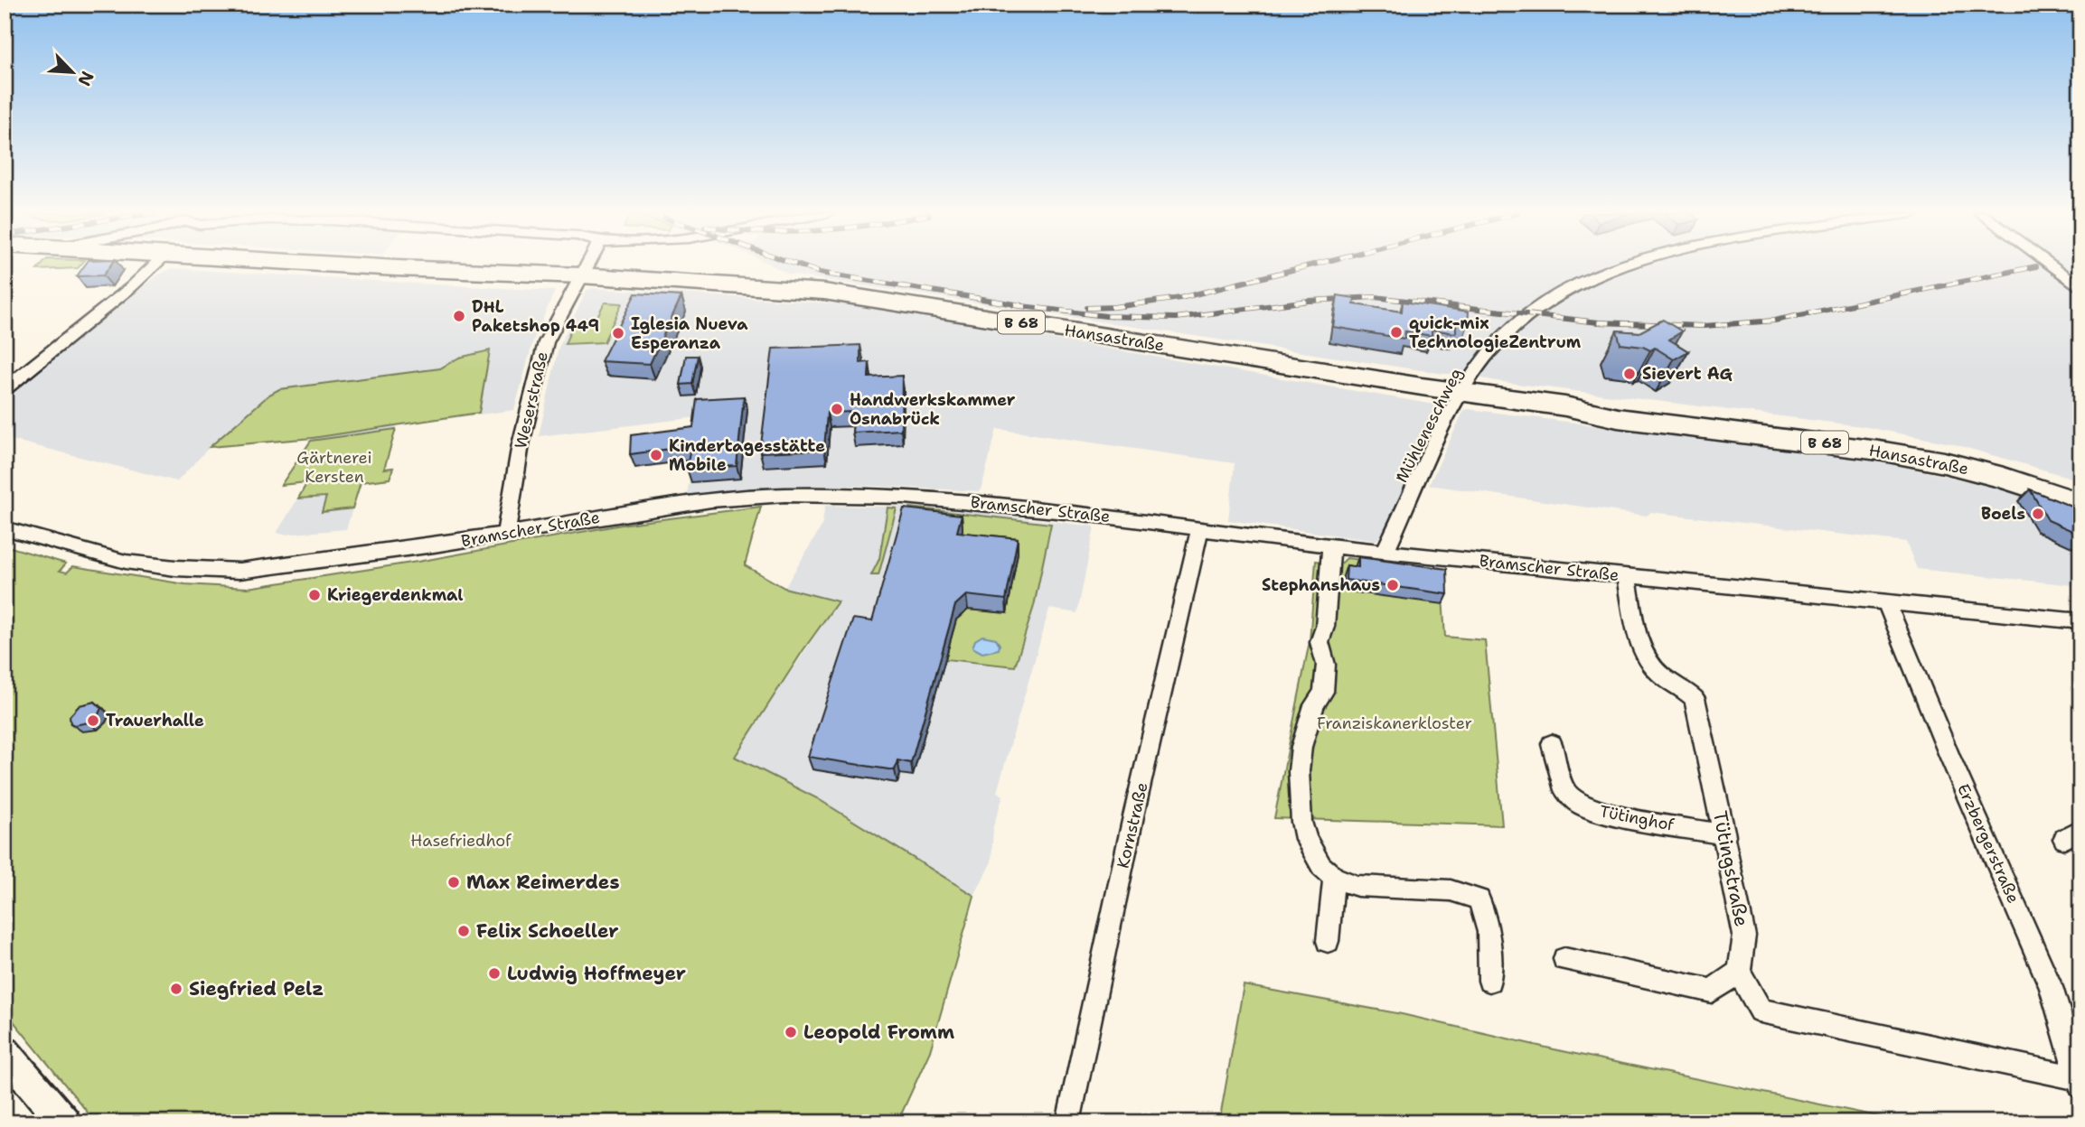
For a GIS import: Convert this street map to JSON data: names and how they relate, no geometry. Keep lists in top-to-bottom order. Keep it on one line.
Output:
{"streets":{"main road":["B 68","Hansastraße"],"street":["Weserstraße","Mühleneschweg","Bramscher Straße","Tütinghof","Kornstraße","Erzbergerstraße","Tütingstraße"]},"crossings":[["Hansastraße","Weserstraße"],["Hansastraße","Mühleneschweg"],["Weserstraße","Bramscher Straße"],["Mühleneschweg","Bramscher Straße"],["Bramscher Straße","Kornstraße"],["Bramscher Straße","Erzbergerstraße"],["Bramscher Straße","Tütingstraße"],["Tütinghof","Tütingstraße"]],"parks":["Gärtnerei Kersten","Franziskanerkloster","Hasefriedhof"],"places":["DHL Paketshop 449","quick-mix TechnologieZentrum","Iglesia Nueva Esperanza","Sievert AG","Handwerkskammer Osnabrück","Kindertagesstätte Mobile","Boels","Stephanshaus","Kriegerdenkmal","Trauerhalle","Max Reimerdes","Felix Schoeller","Ludwig Hoffmeyer","Siegfried Pelz","Leopold Fromm"],"north":"bottom right"}
